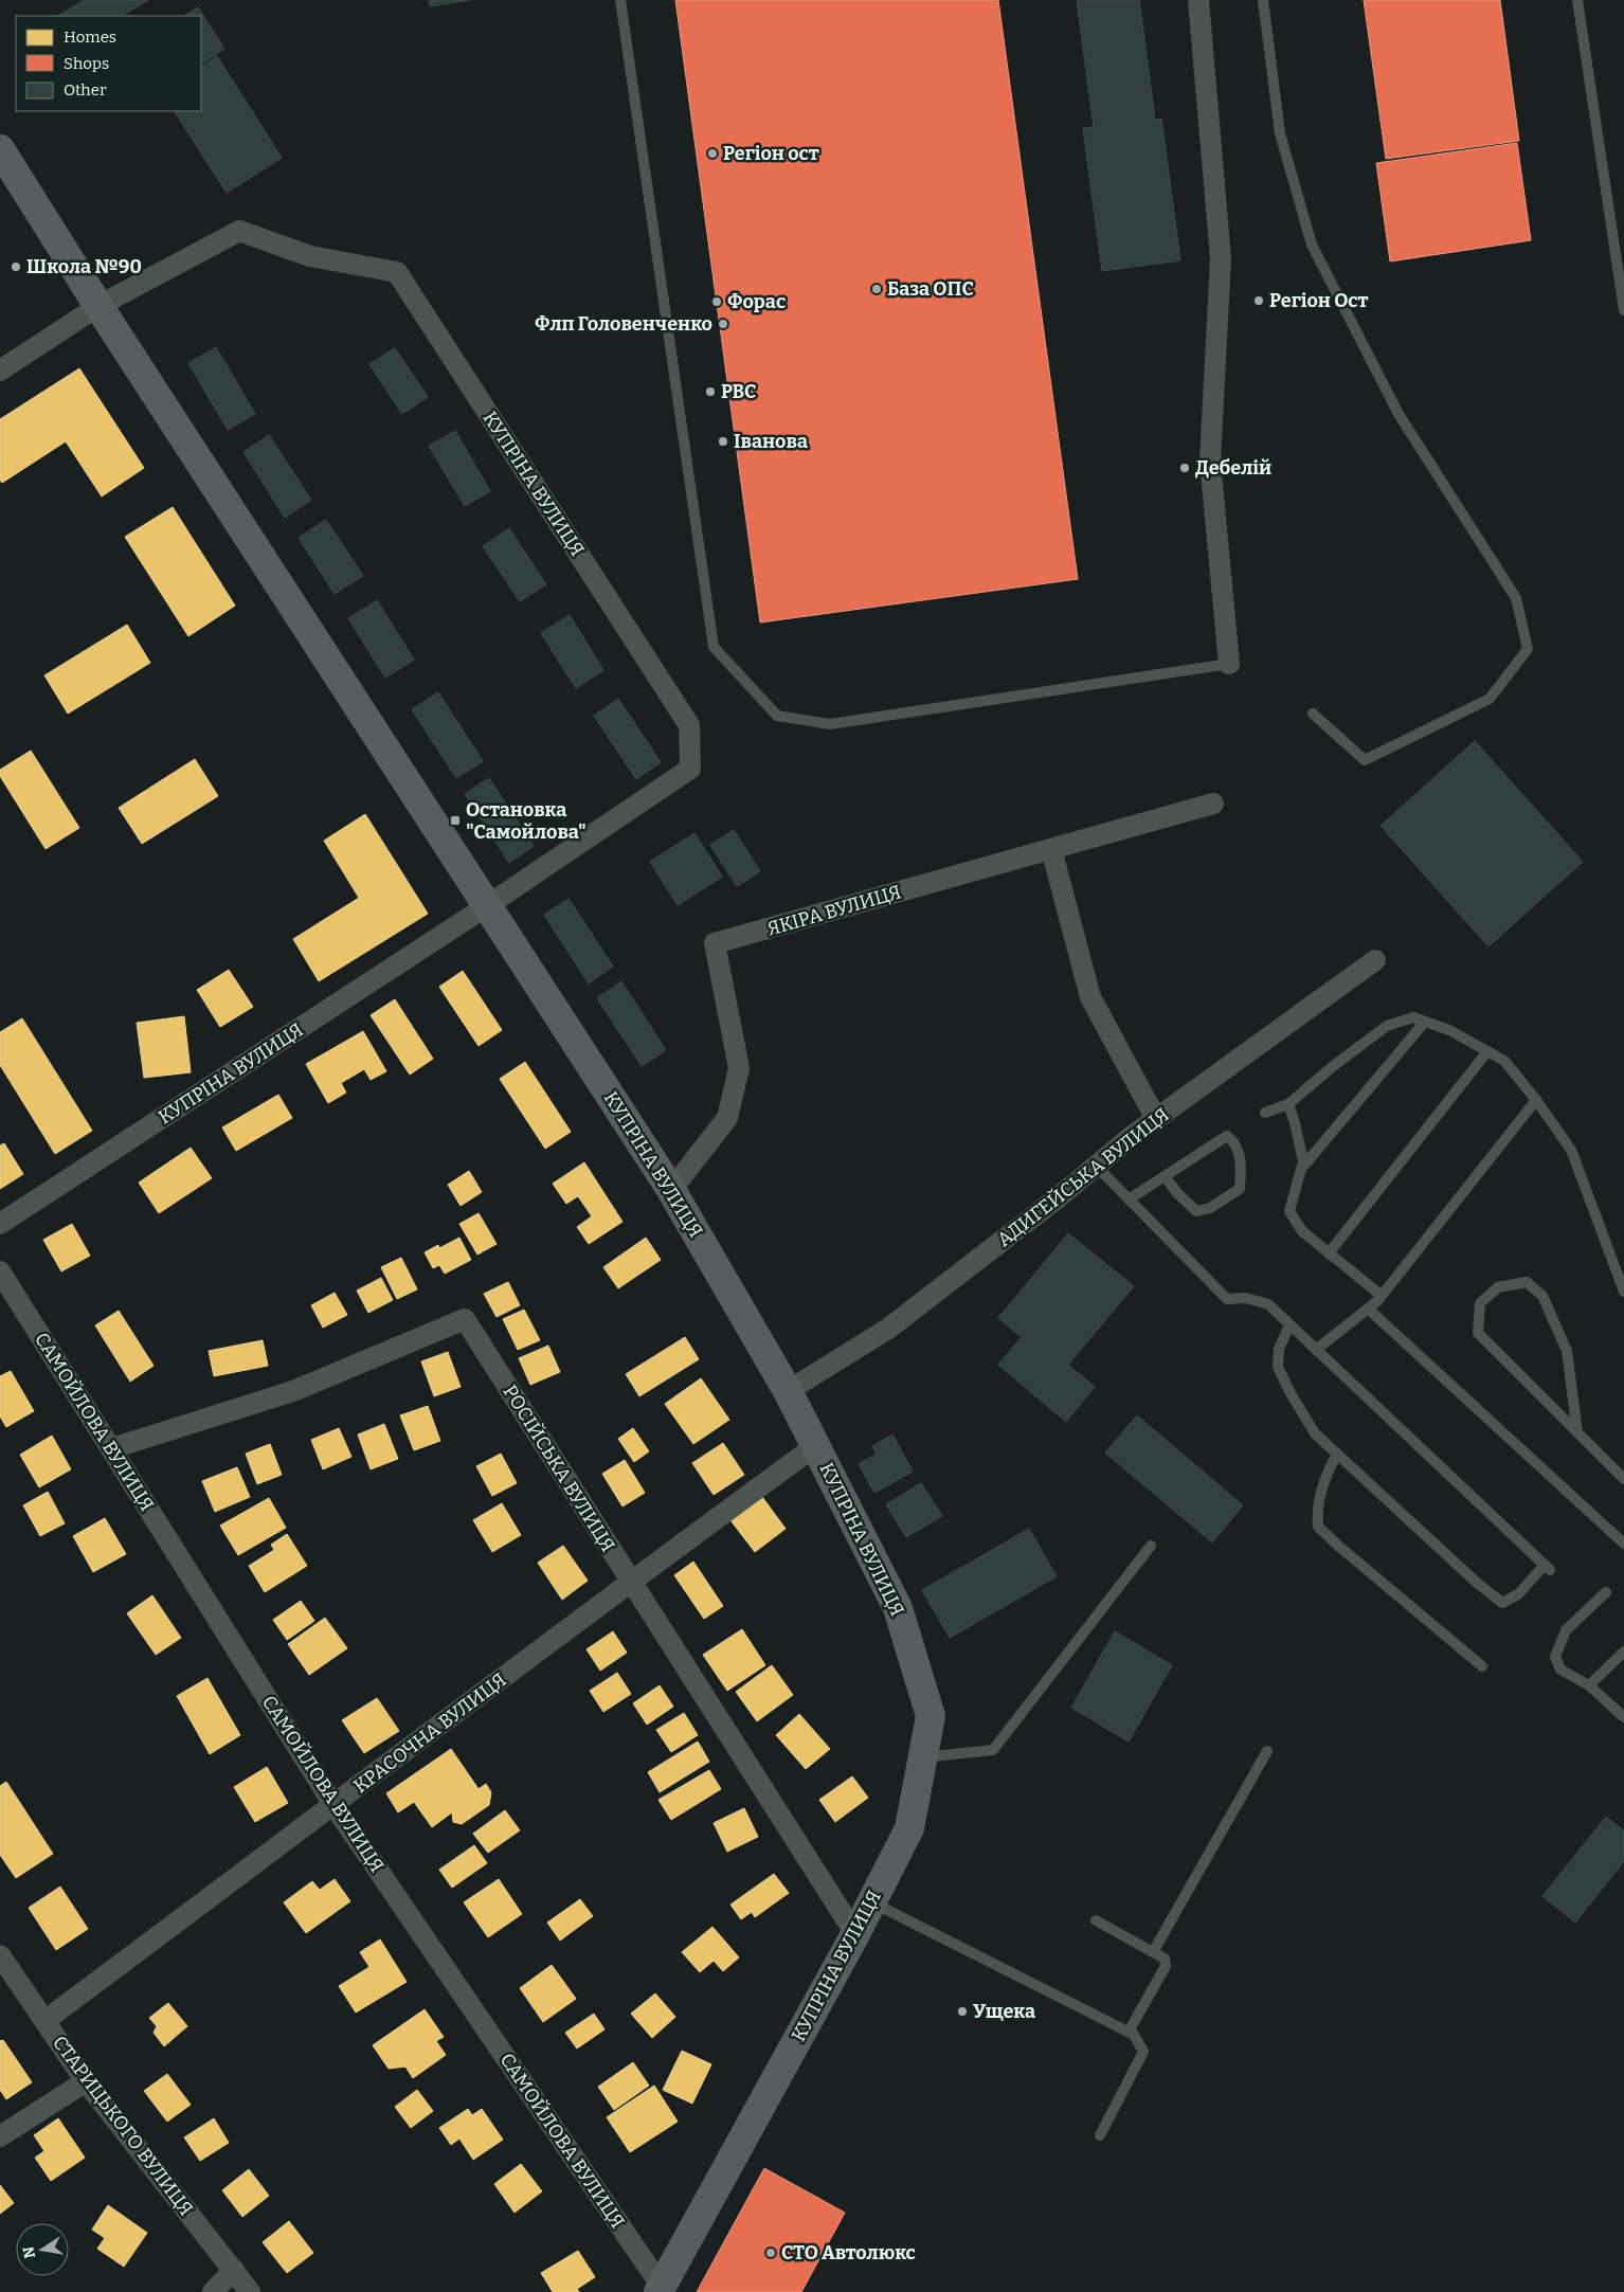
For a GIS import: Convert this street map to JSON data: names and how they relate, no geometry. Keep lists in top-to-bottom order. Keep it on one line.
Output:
{"streets":{"main road":["КУПРІНА ВУЛИЦЯ"],"street":["ЯКІРА ВУЛИЦЯ","АДИГЕЙСЬКА ВУЛИЦЯ","САМОЙЛОВА ВУЛИЦЯ","РОСІЙСЬКА ВУЛИЦЯ","КРАСОЧНА ВУЛИЦЯ","СТАРИЦЬКОГО ВУЛИЦЯ"]},"crossings":[["КУПРІНА ВУЛИЦЯ","ЯКІРА ВУЛИЦЯ"],["КУПРІНА ВУЛИЦЯ","АДИГЕЙСЬКА ВУЛИЦЯ"],["КУПРІНА ВУЛИЦЯ","САМОЙЛОВА ВУЛИЦЯ"],["КУПРІНА ВУЛИЦЯ","РОСІЙСЬКА ВУЛИЦЯ"],["КУПРІНА ВУЛИЦЯ","КРАСОЧНА ВУЛИЦЯ"],["САМОЙЛОВА ВУЛИЦЯ","РОСІЙСЬКА ВУЛИЦЯ"],["САМОЙЛОВА ВУЛИЦЯ","КРАСОЧНА ВУЛИЦЯ"],["РОСІЙСЬКА ВУЛИЦЯ","КРАСОЧНА ВУЛИЦЯ"],["КРАСОЧНА ВУЛИЦЯ","СТАРИЦЬКОГО ВУЛИЦЯ"]],"places":{"other":["Регіон ост","Школа №90","База ОПС","Регіон Ост","Форас","Флп Головенченко","РВС","Іванова","Дебелій","Ущека","СТО Автолюкс"],"transit":["Остановка \"Самойлова\""]},"legend":["Homes","Shops","Other"],"north":"left"}
